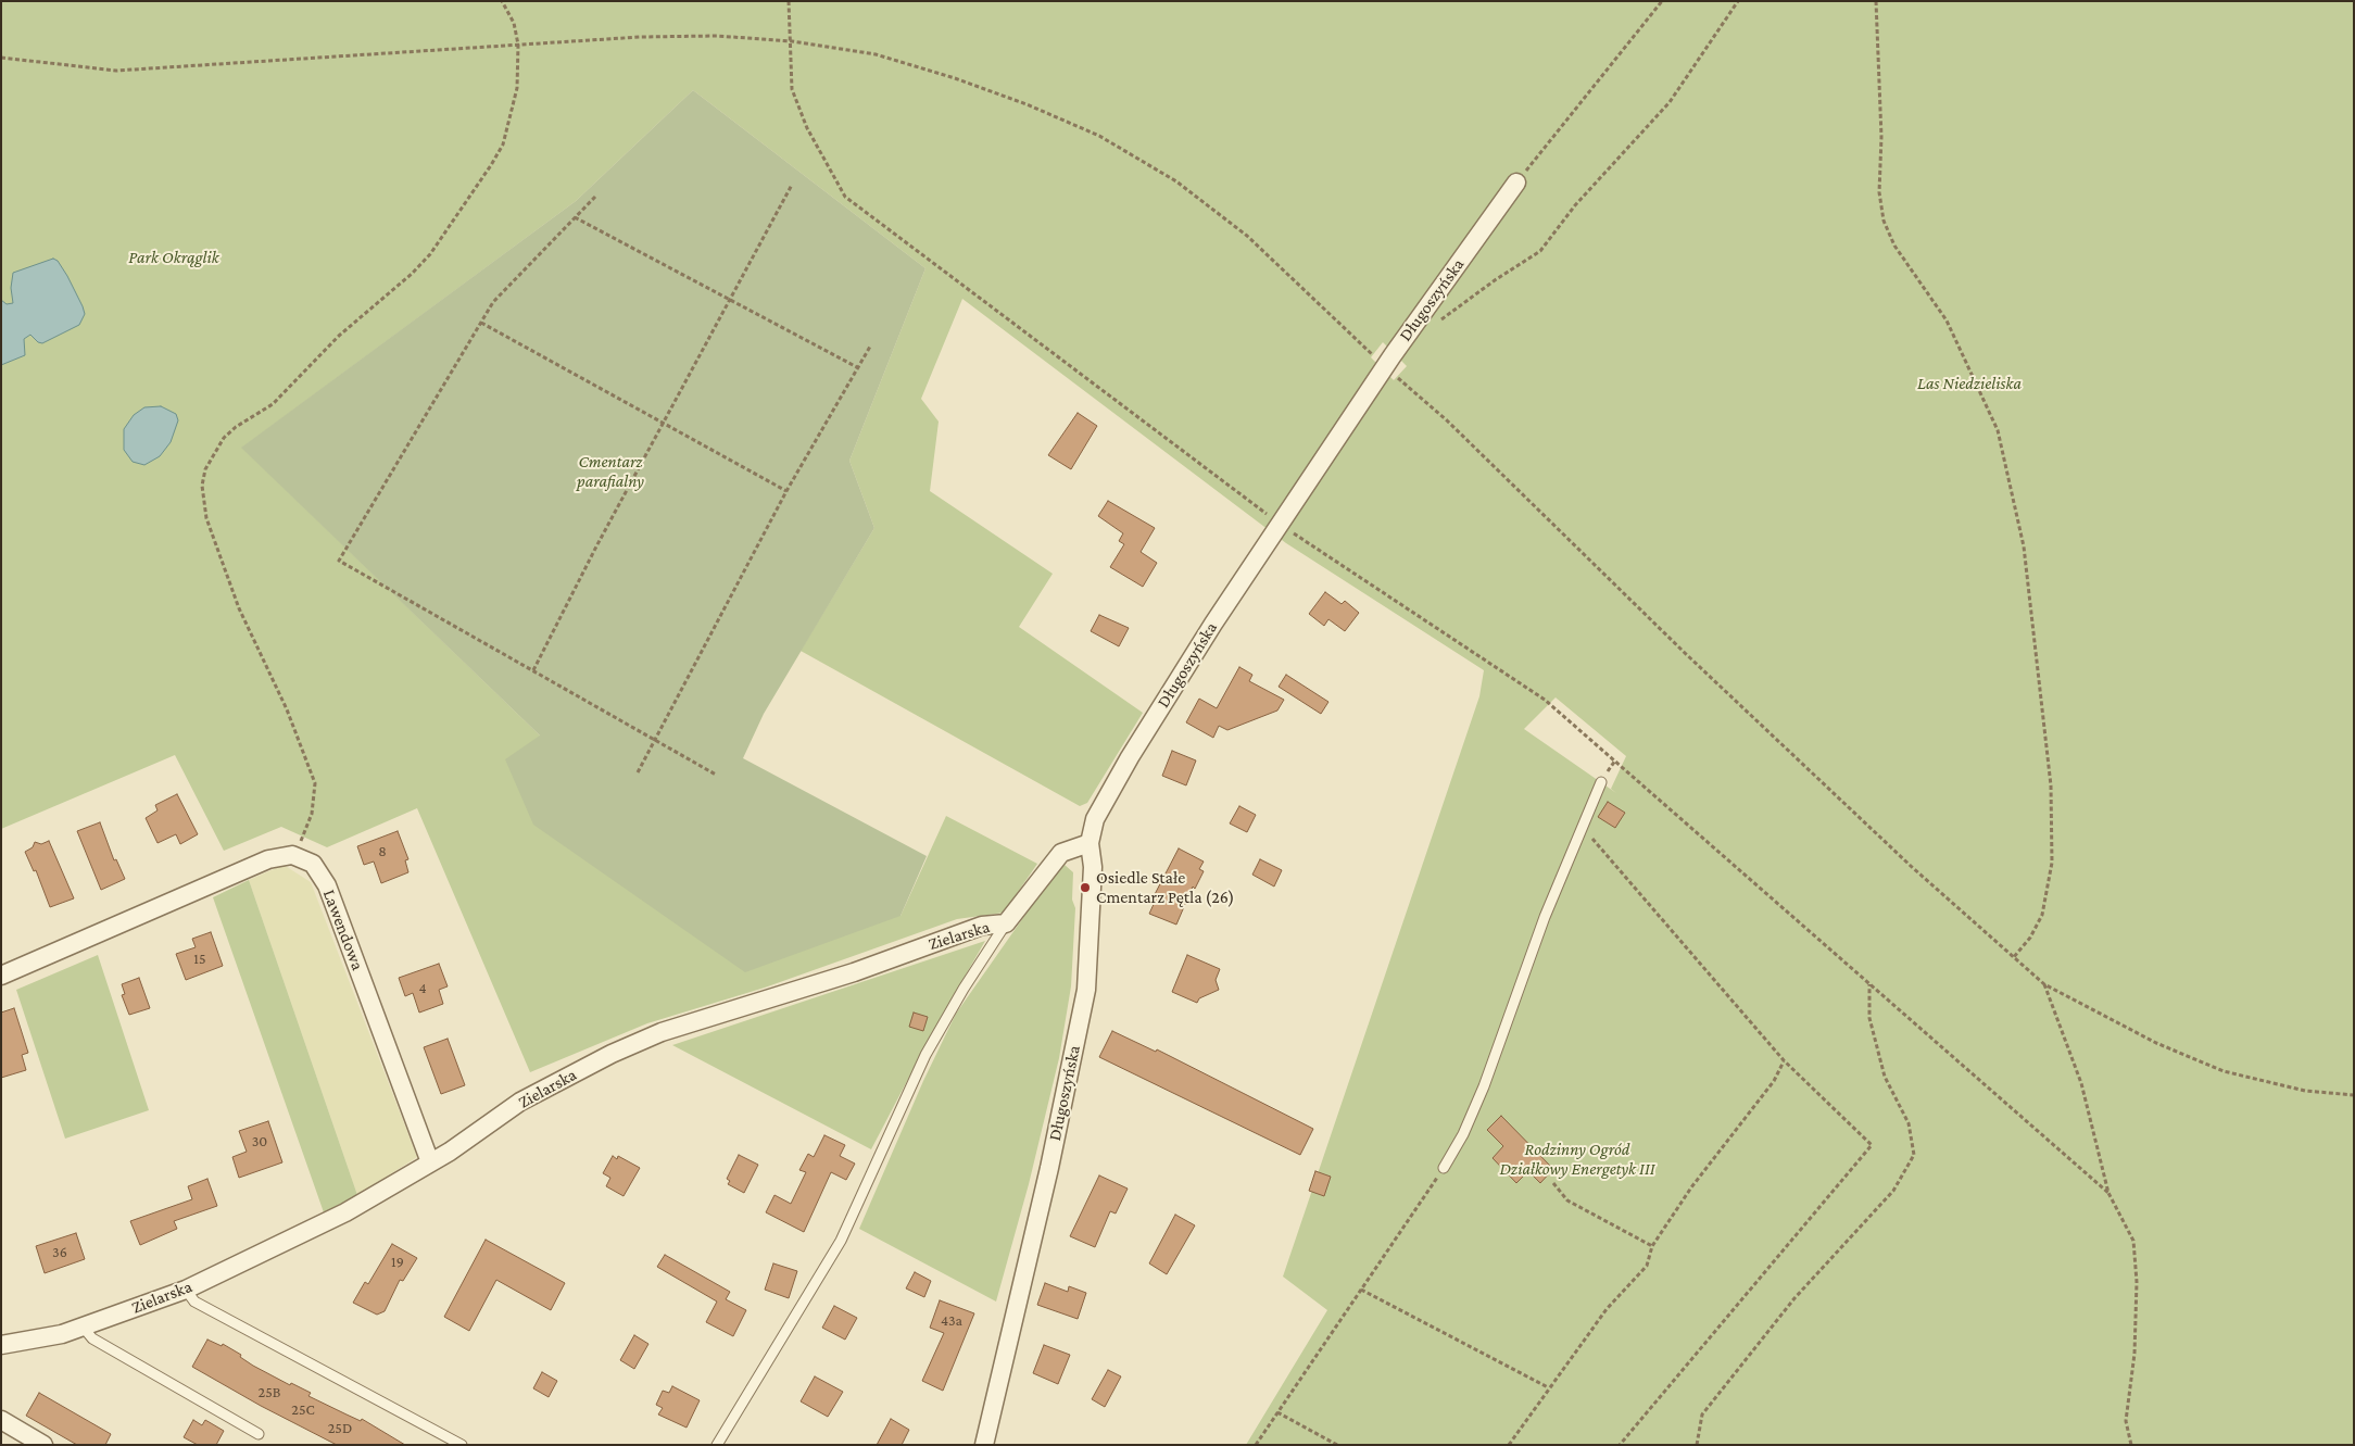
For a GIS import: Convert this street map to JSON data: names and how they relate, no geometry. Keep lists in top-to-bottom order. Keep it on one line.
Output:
{"streets":{"street":["Długoszyńska","Lawendowa","Zielarska"]},"crossings":[["Długoszyńska","Zielarska"],["Lawendowa","Zielarska"]],"parks":["Park Okrąglik","Las Niedzieliska","Cmentarz parafialny","Rodzinny Ogród Działkowy Energetyk III"],"places":["Osiedle Stałe Cmentarz Pętla (26)"],"house_numbers":["8","15","4","30","36","19","43a","25B","25C","25D"]}
